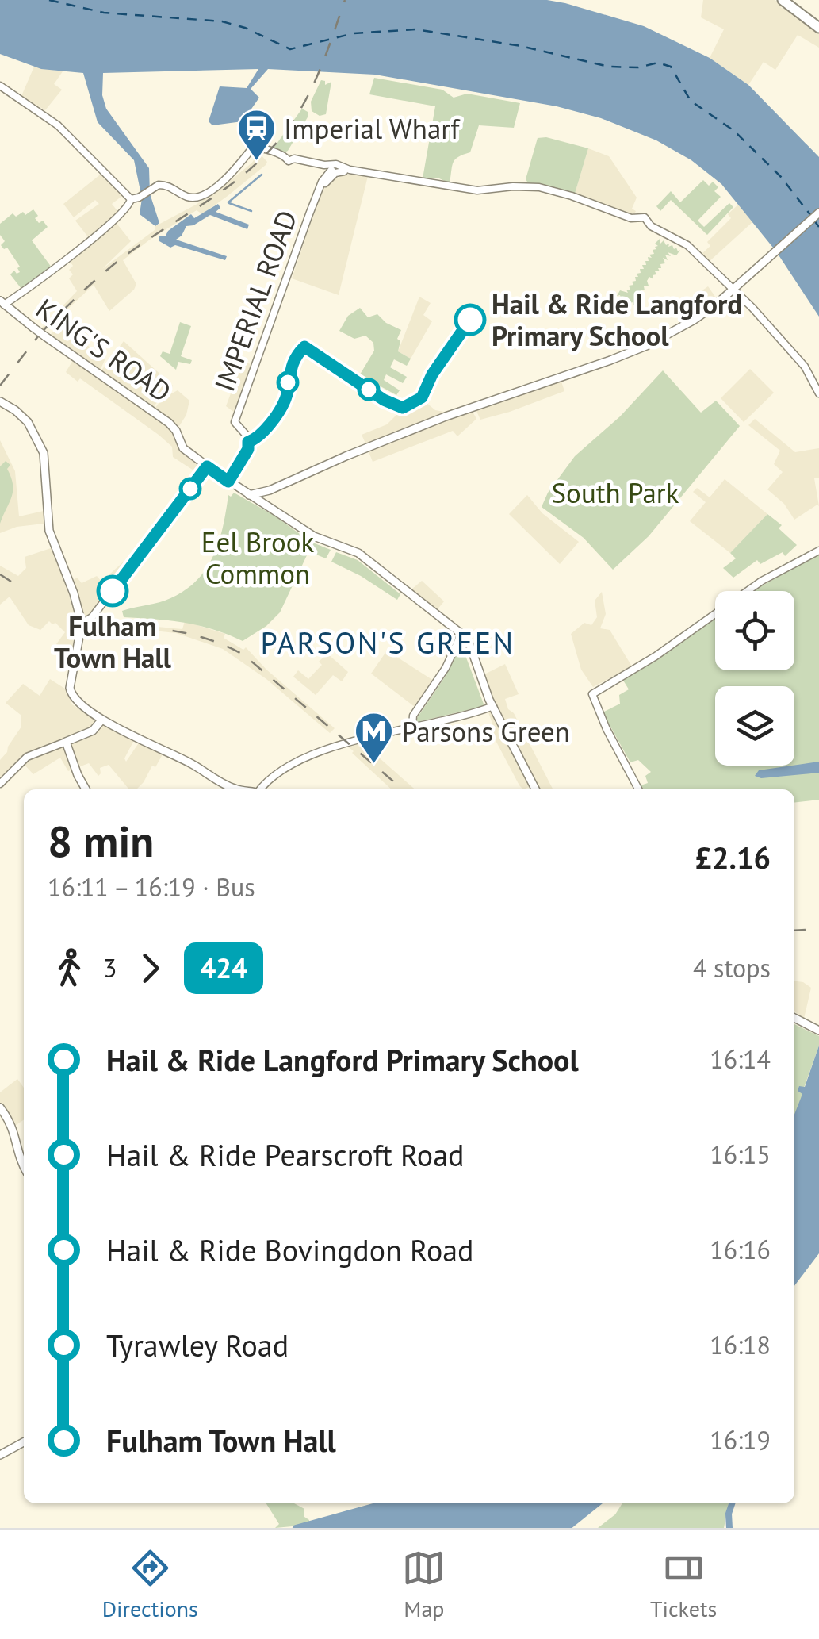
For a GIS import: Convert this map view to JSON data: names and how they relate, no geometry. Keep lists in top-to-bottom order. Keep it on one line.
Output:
{"streets":{"main road":["KING'S ROAD"],"street":["IMPERIAL ROAD"]},"crossings":[["IMPERIAL ROAD","KING'S ROAD"]],"districts":["PARSON'S GREEN"],"parks":["South Park","Eel Brook Common"],"places":{"station":["Imperial Wharf"],"other":["Hail & Ride Langford Primary School","Fulham Town Hall"],"metro station":["Parsons Green"]},"lines":["bus line 424"],"page":{"heading":["8 min","16:11 – 16:19 · Bus","£2.16"],"legs":["3","424","4 stops"],"list":[{"name":"Hail & Ride Langford Primary School","value":"16:14"},{"name":"Hail & Ride Pearscroft Road","value":"16:15"},{"name":"Hail & Ride Bovingdon Road","value":"16:16"},{"name":"Tyrawley Road","value":"16:18"},{"name":"Fulham Town Hall","value":"16:19"}],"tabs":["Directions","Map","Tickets"]}}
